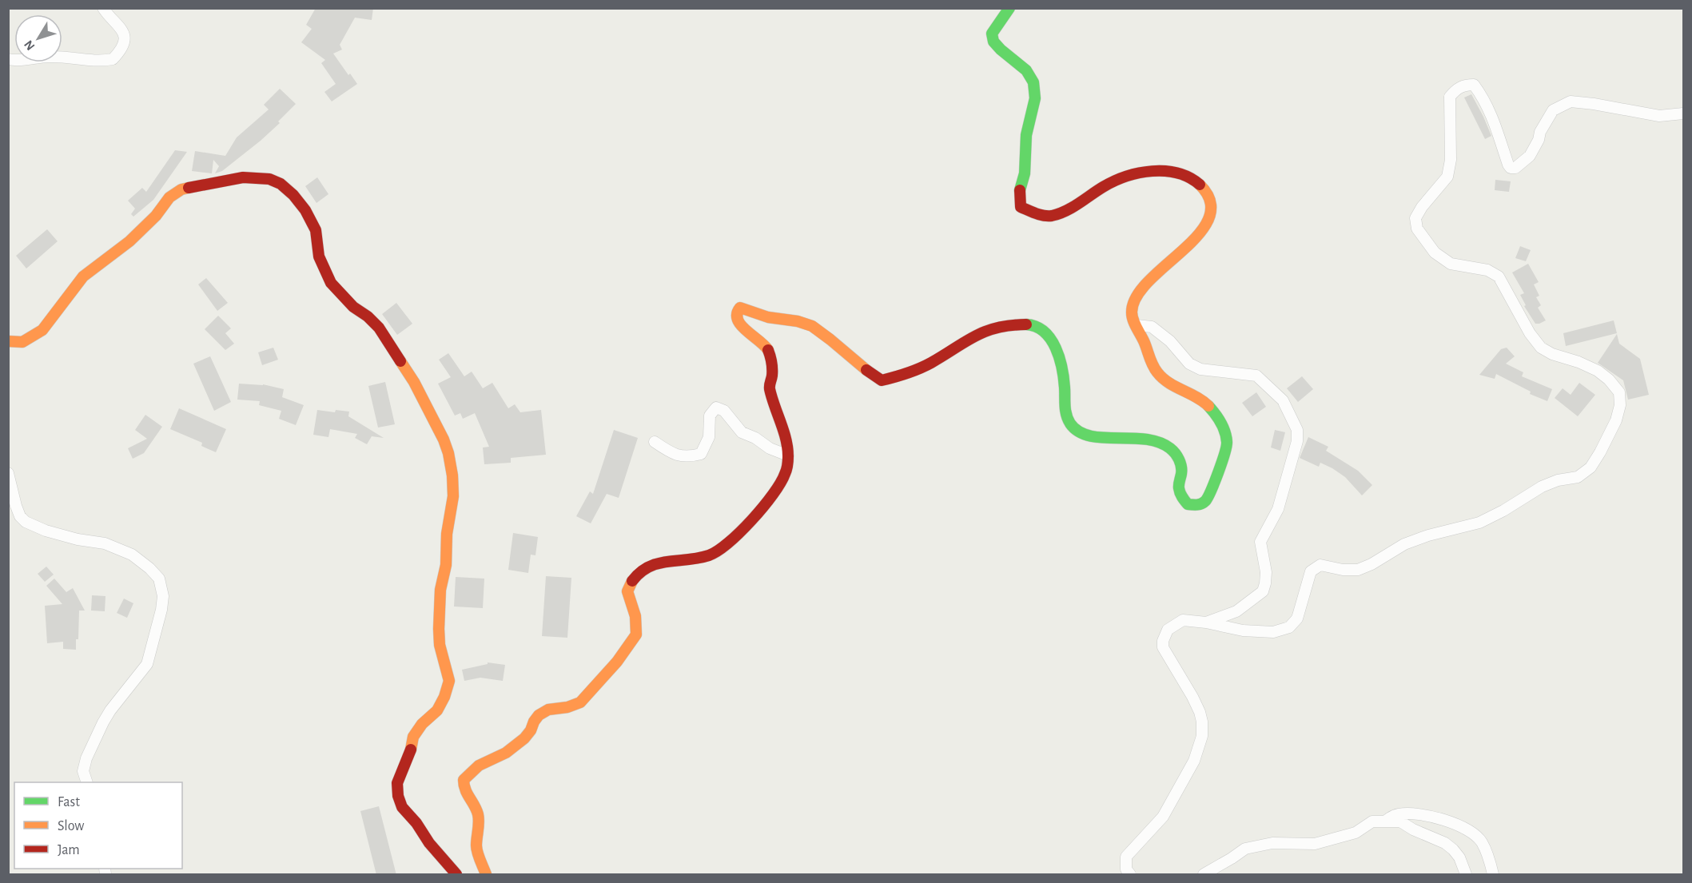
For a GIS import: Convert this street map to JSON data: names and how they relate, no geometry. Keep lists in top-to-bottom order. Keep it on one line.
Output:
{"legend":["Fast","Slow","Jam"],"north":"bottom left"}
